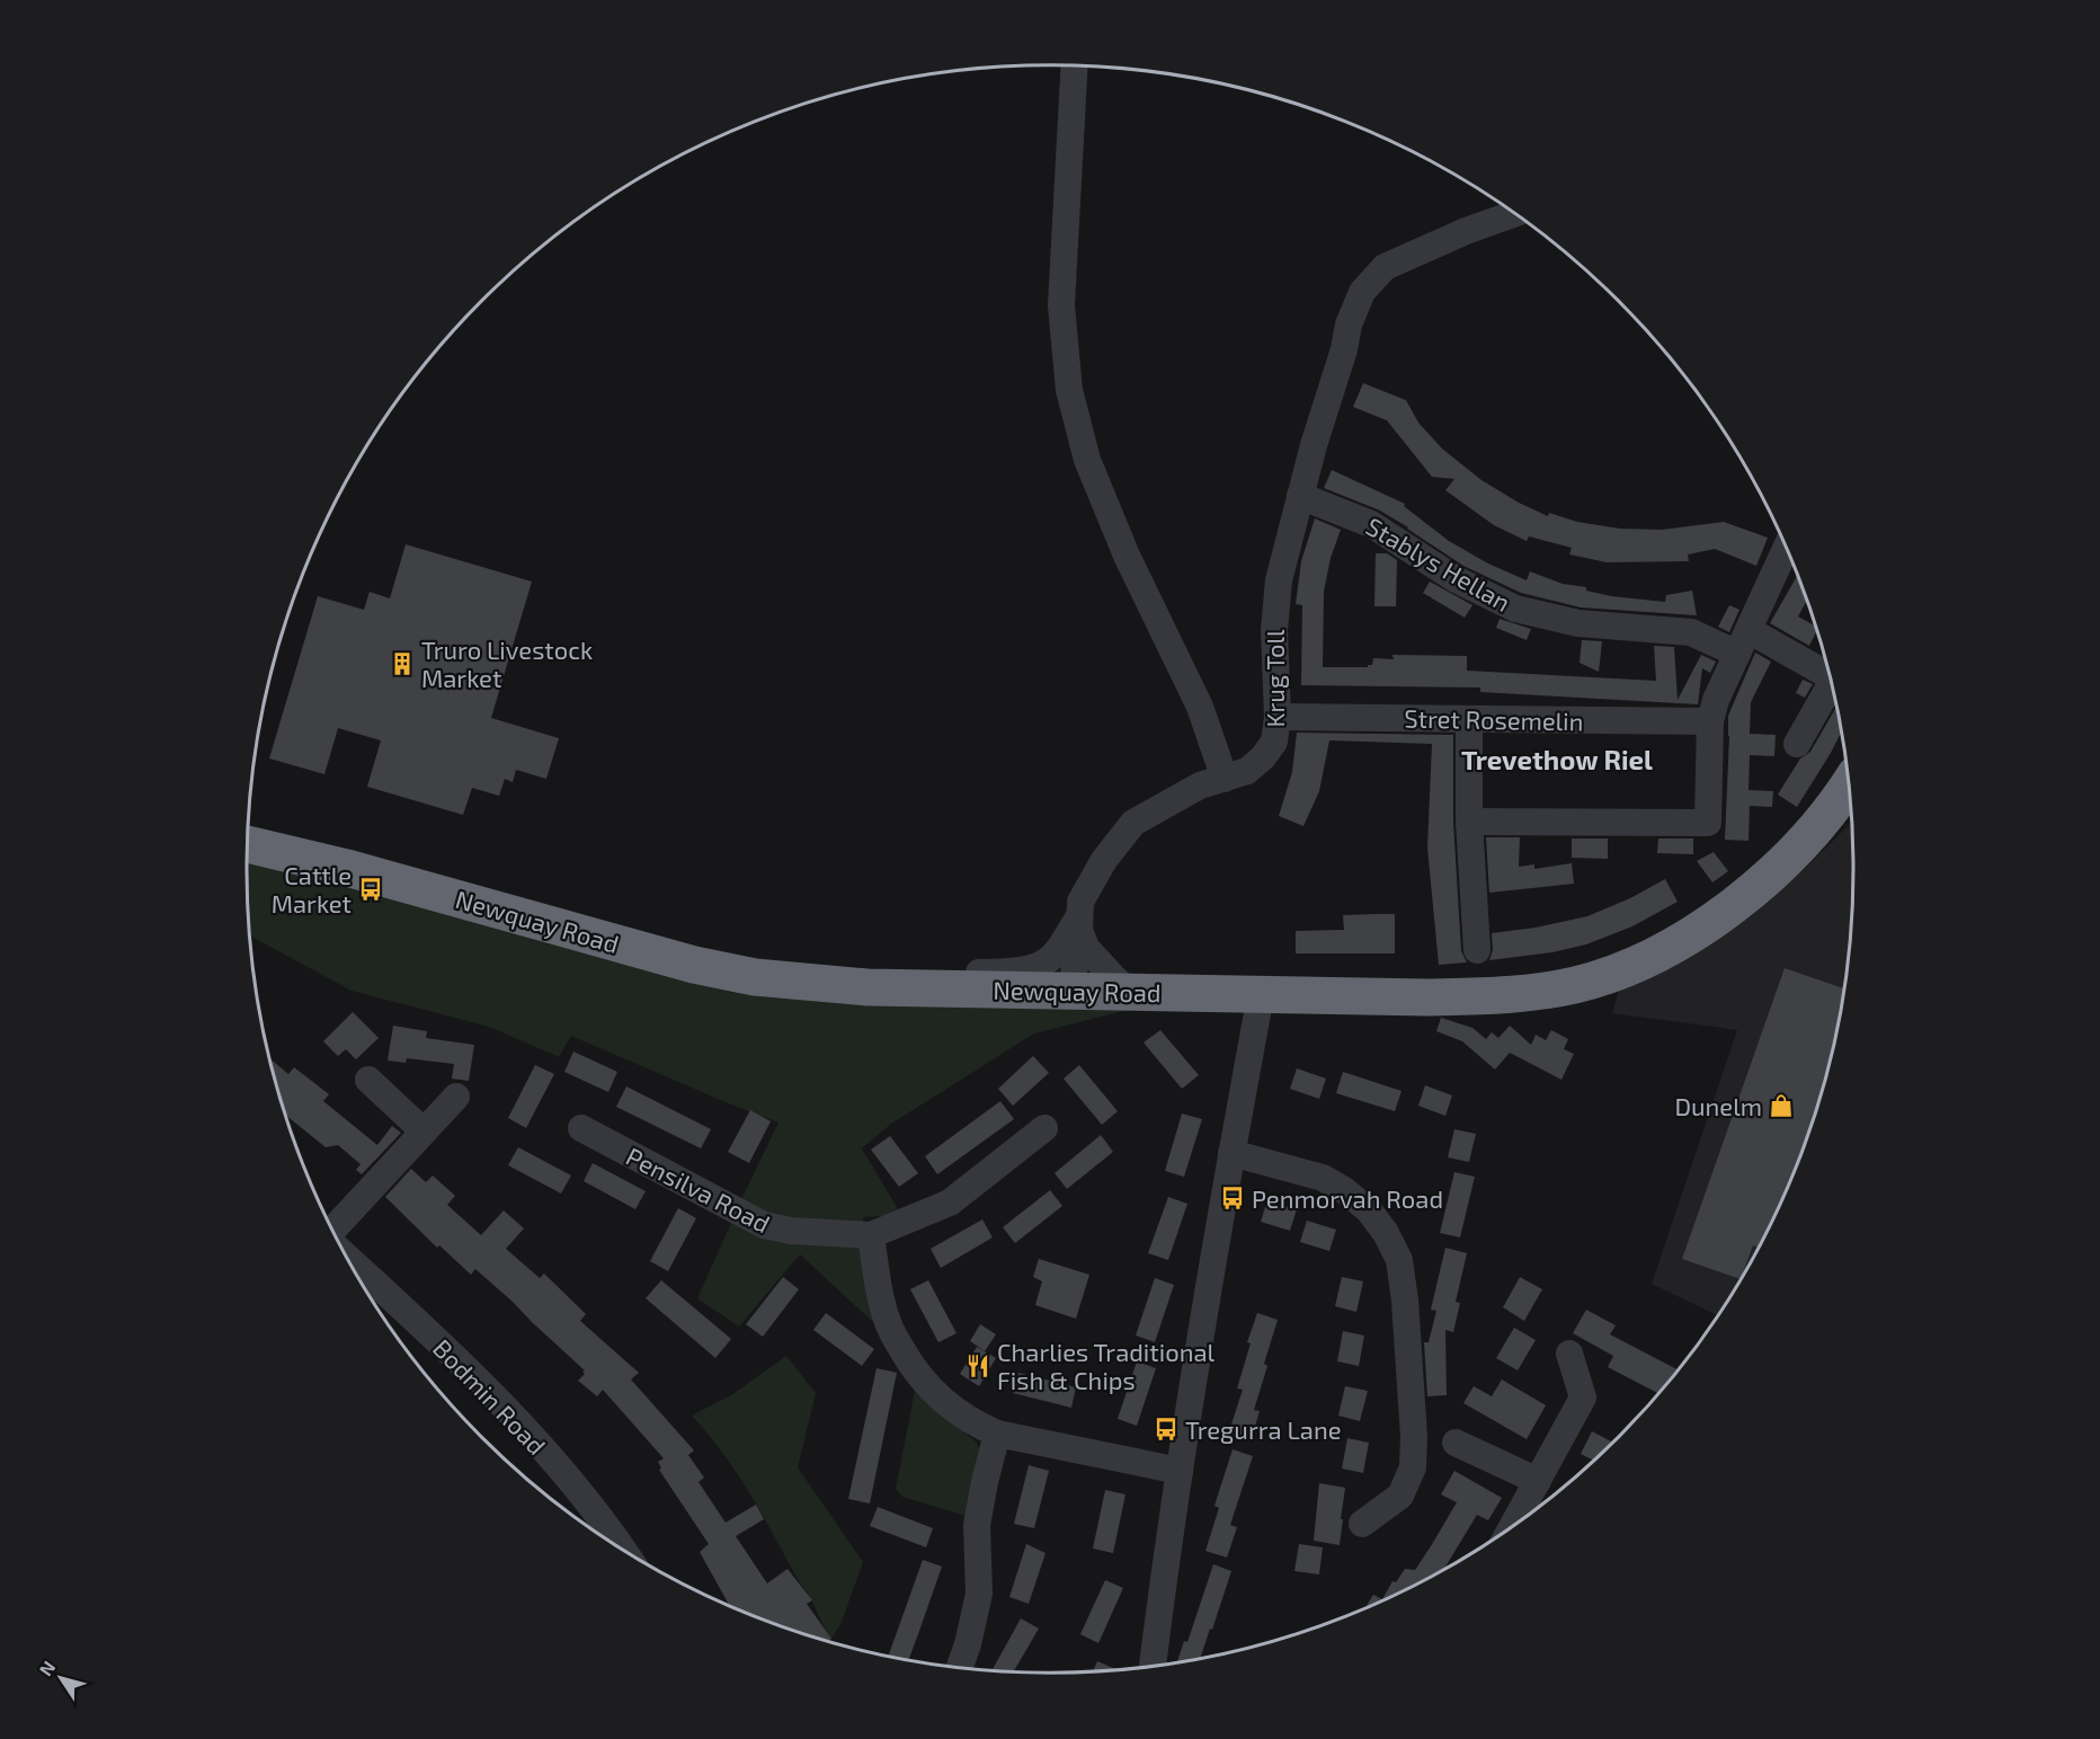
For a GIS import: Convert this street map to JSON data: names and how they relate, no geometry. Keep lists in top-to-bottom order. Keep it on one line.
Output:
{"streets":{"highway":["Newquay Road"],"street":["Stablys Hellan","Krug Toll","Stret Rosemelin","Pensilva Road","Bodmin Road"]},"crossings":[["Stablys Hellan","Krug Toll"],["Krug Toll","Stret Rosemelin"],["Krug Toll","Newquay Road"]],"districts":["Trevethow Riel"],"places":{"building":["Truro Livestock Market"],"bus stop":["Cattle Market","Penmorvah Road","Tregurra Lane"],"shop":["Dunelm"],"restaurant":["Charlies Traditional Fish & Chips"]},"north":"top left"}
